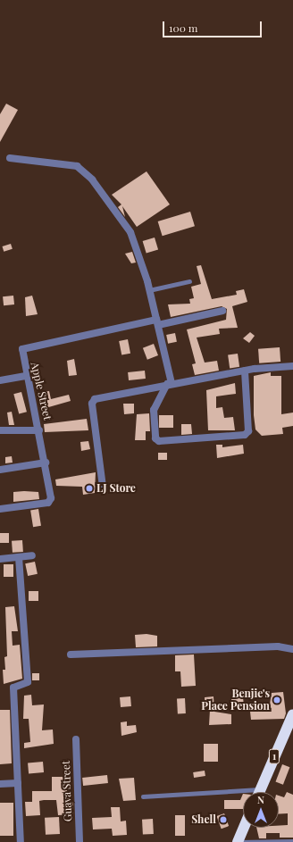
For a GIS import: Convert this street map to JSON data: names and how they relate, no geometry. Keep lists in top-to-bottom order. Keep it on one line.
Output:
{"streets":{"highway":["1"],"street":["Apple Street","Guava Street"]},"places":["LJ Store","Benjie's Place Pension","Shell"],"scale_bar":"100 m","north":"top"}
